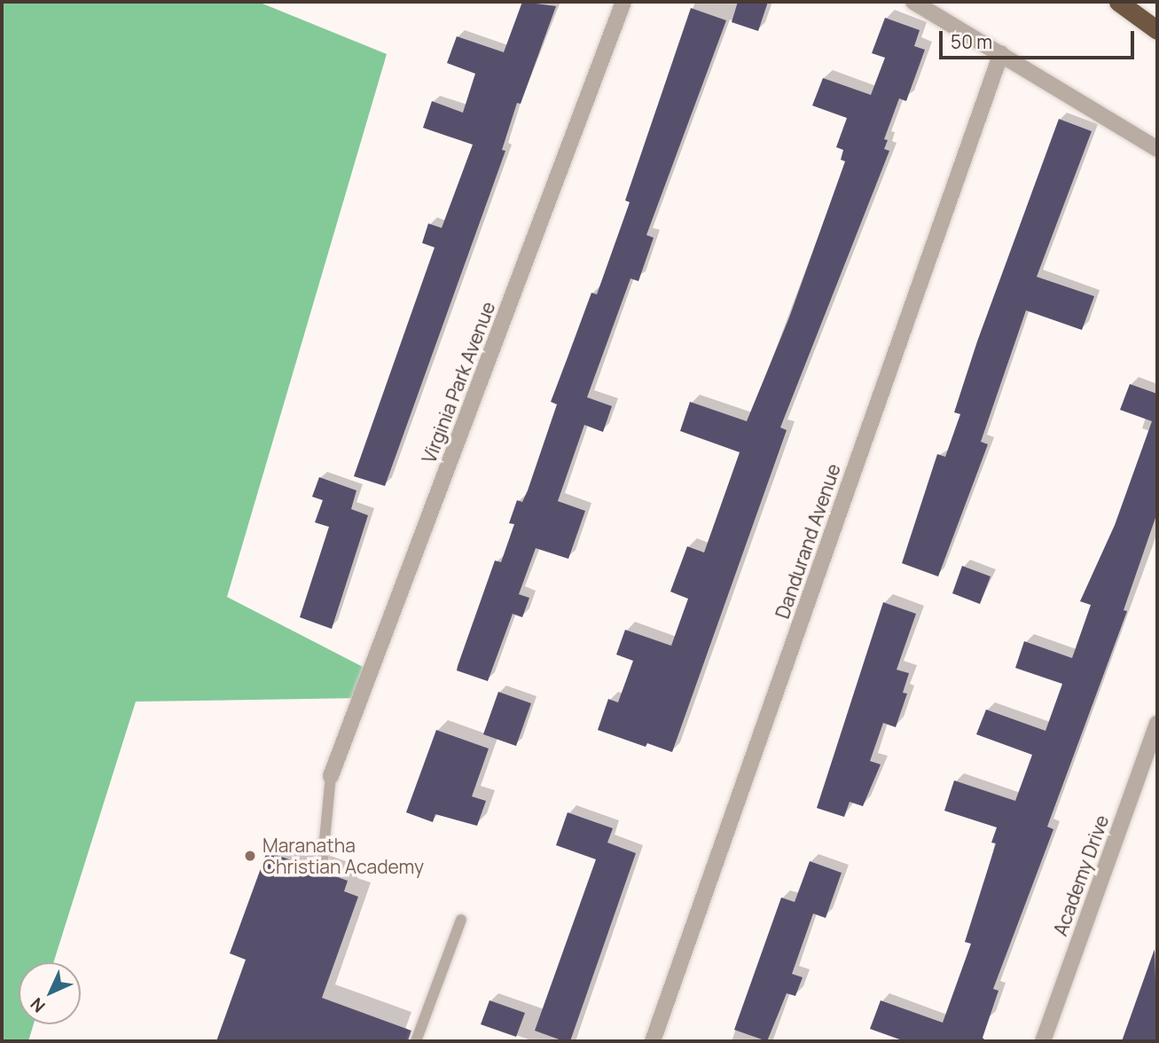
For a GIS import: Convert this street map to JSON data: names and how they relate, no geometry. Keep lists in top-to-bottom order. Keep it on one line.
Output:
{"streets":{"street":["Virginia Park Avenue","Dandurand Avenue","Academy Drive"]},"places":["Maranatha Christian Academy"],"scale_bar":"50 m","north":"bottom left"}
